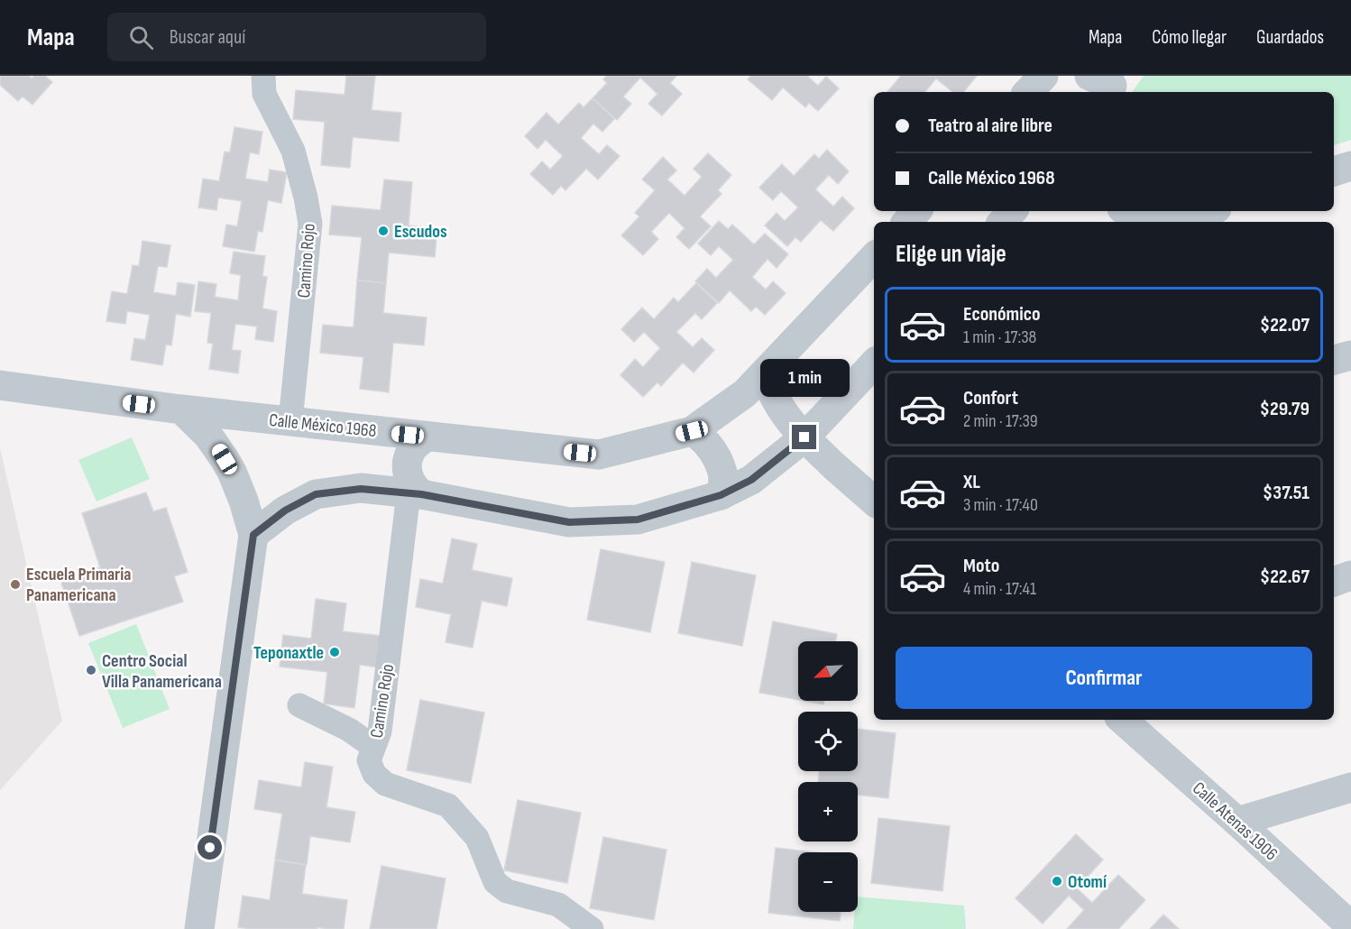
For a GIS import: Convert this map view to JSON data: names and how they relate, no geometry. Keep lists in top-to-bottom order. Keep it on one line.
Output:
{"streets":{"street":["Camino Rojo","Calle México 1968","Calle Atenas 1906"]},"crossings":[["Camino Rojo","Calle México 1968"]],"places":["Escudos","Escuela Primaria Panamericana","Teponaxtle","Centro Social Villa Panamericana","Otomí"],"north":"bottom left","page":{"header":"Mapa","search":"Buscar aquí","nav":["Mapa","Cómo llegar","Guardados"],"banner":["Teatro al aire libre","Calle México 1968"],"heading":"Elige un viaje","list":[{"name":"Económico","note":"1 min · 17:38","value":"$22.07"},{"name":"Confort","note":"2 min · 17:39","value":"$29.79"},{"name":"XL","note":"3 min · 17:40","value":"$37.51"},{"name":"Moto","note":"4 min · 17:41","value":"$22.67"}],"bubble":"1 min","buttons":"Confirmar","map_buttons":["+","−"]}}
